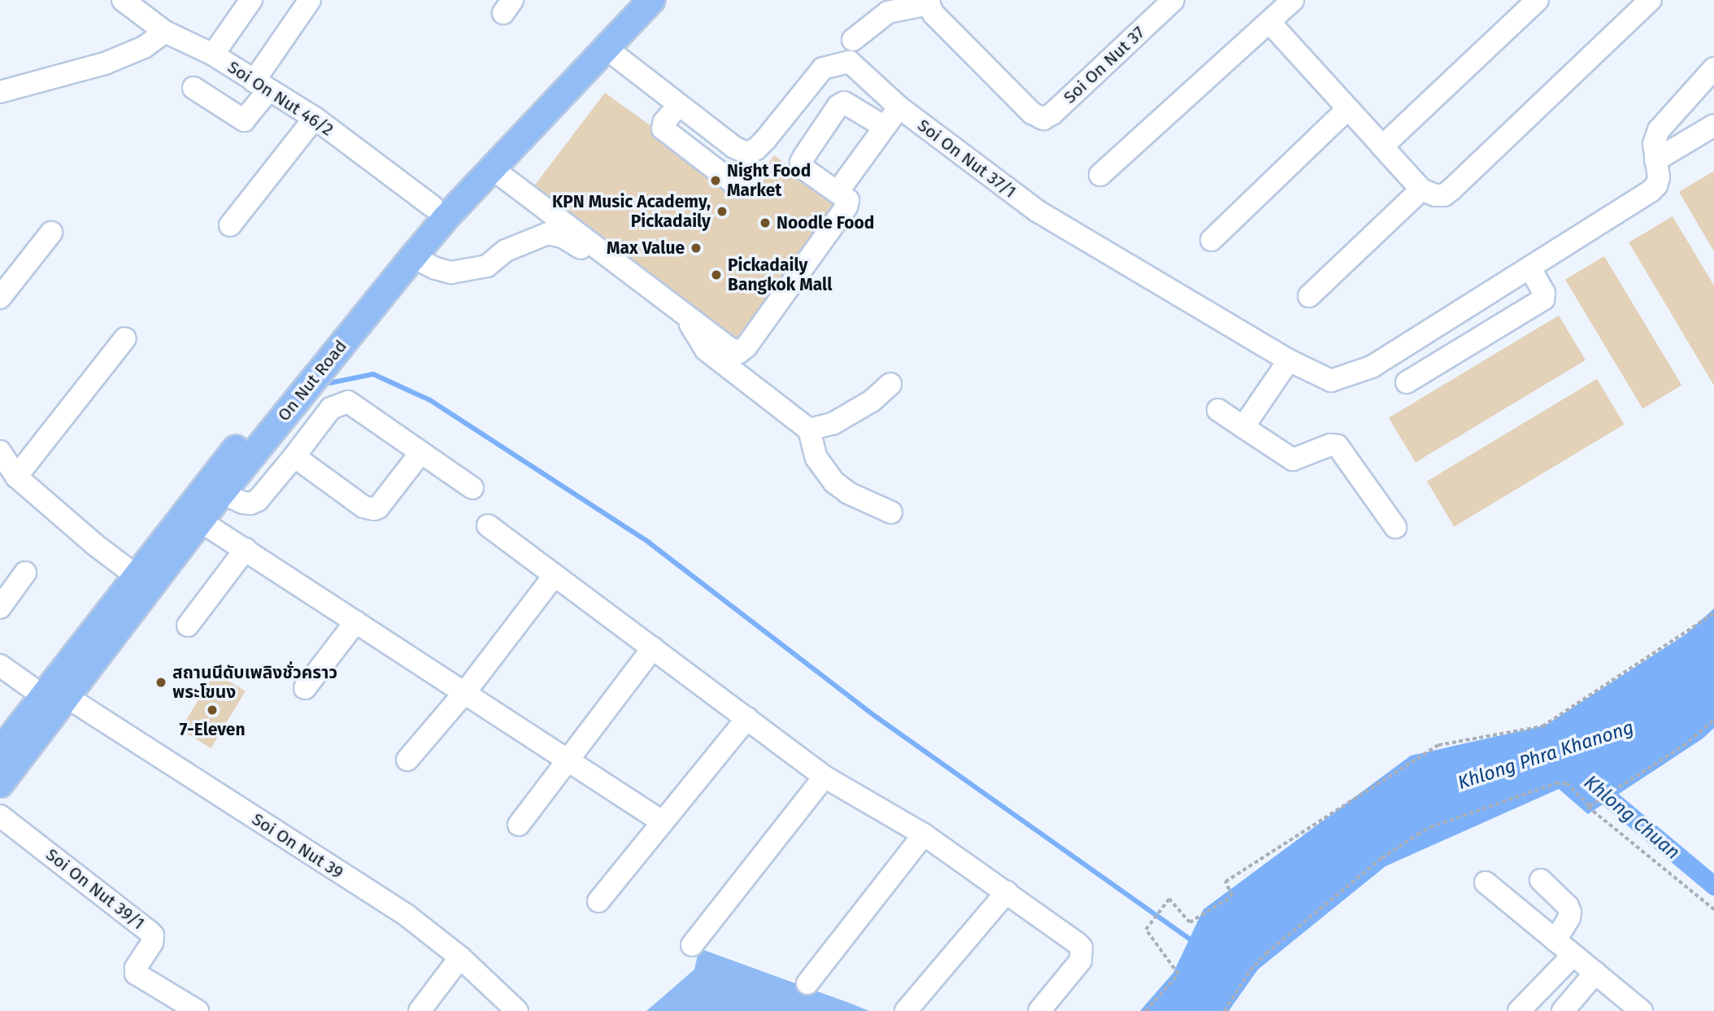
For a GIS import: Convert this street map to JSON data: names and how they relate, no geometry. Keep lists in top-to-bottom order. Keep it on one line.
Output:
{"streets":{"main road":["On Nut Road"],"street":["Soi On Nut 37","Soi On Nut 46/2","Soi On Nut 37/1","Soi On Nut 39","Soi On Nut 39/1"]},"crossings":[["Soi On Nut 46/2","On Nut Road"],["Soi On Nut 37/1","On Nut Road"],["On Nut Road","Soi On Nut 39"]],"water":["Khlong Phra Khanong","Khlong Chuan"],"places":["Night Food Market","KPN Music Academy, Pickadaily","Noodle Food","Max Value","Pickadaily Bangkok Mall","สถานนีดับเพลิงชั่วคราว พระโขนง","7-Eleven"]}
